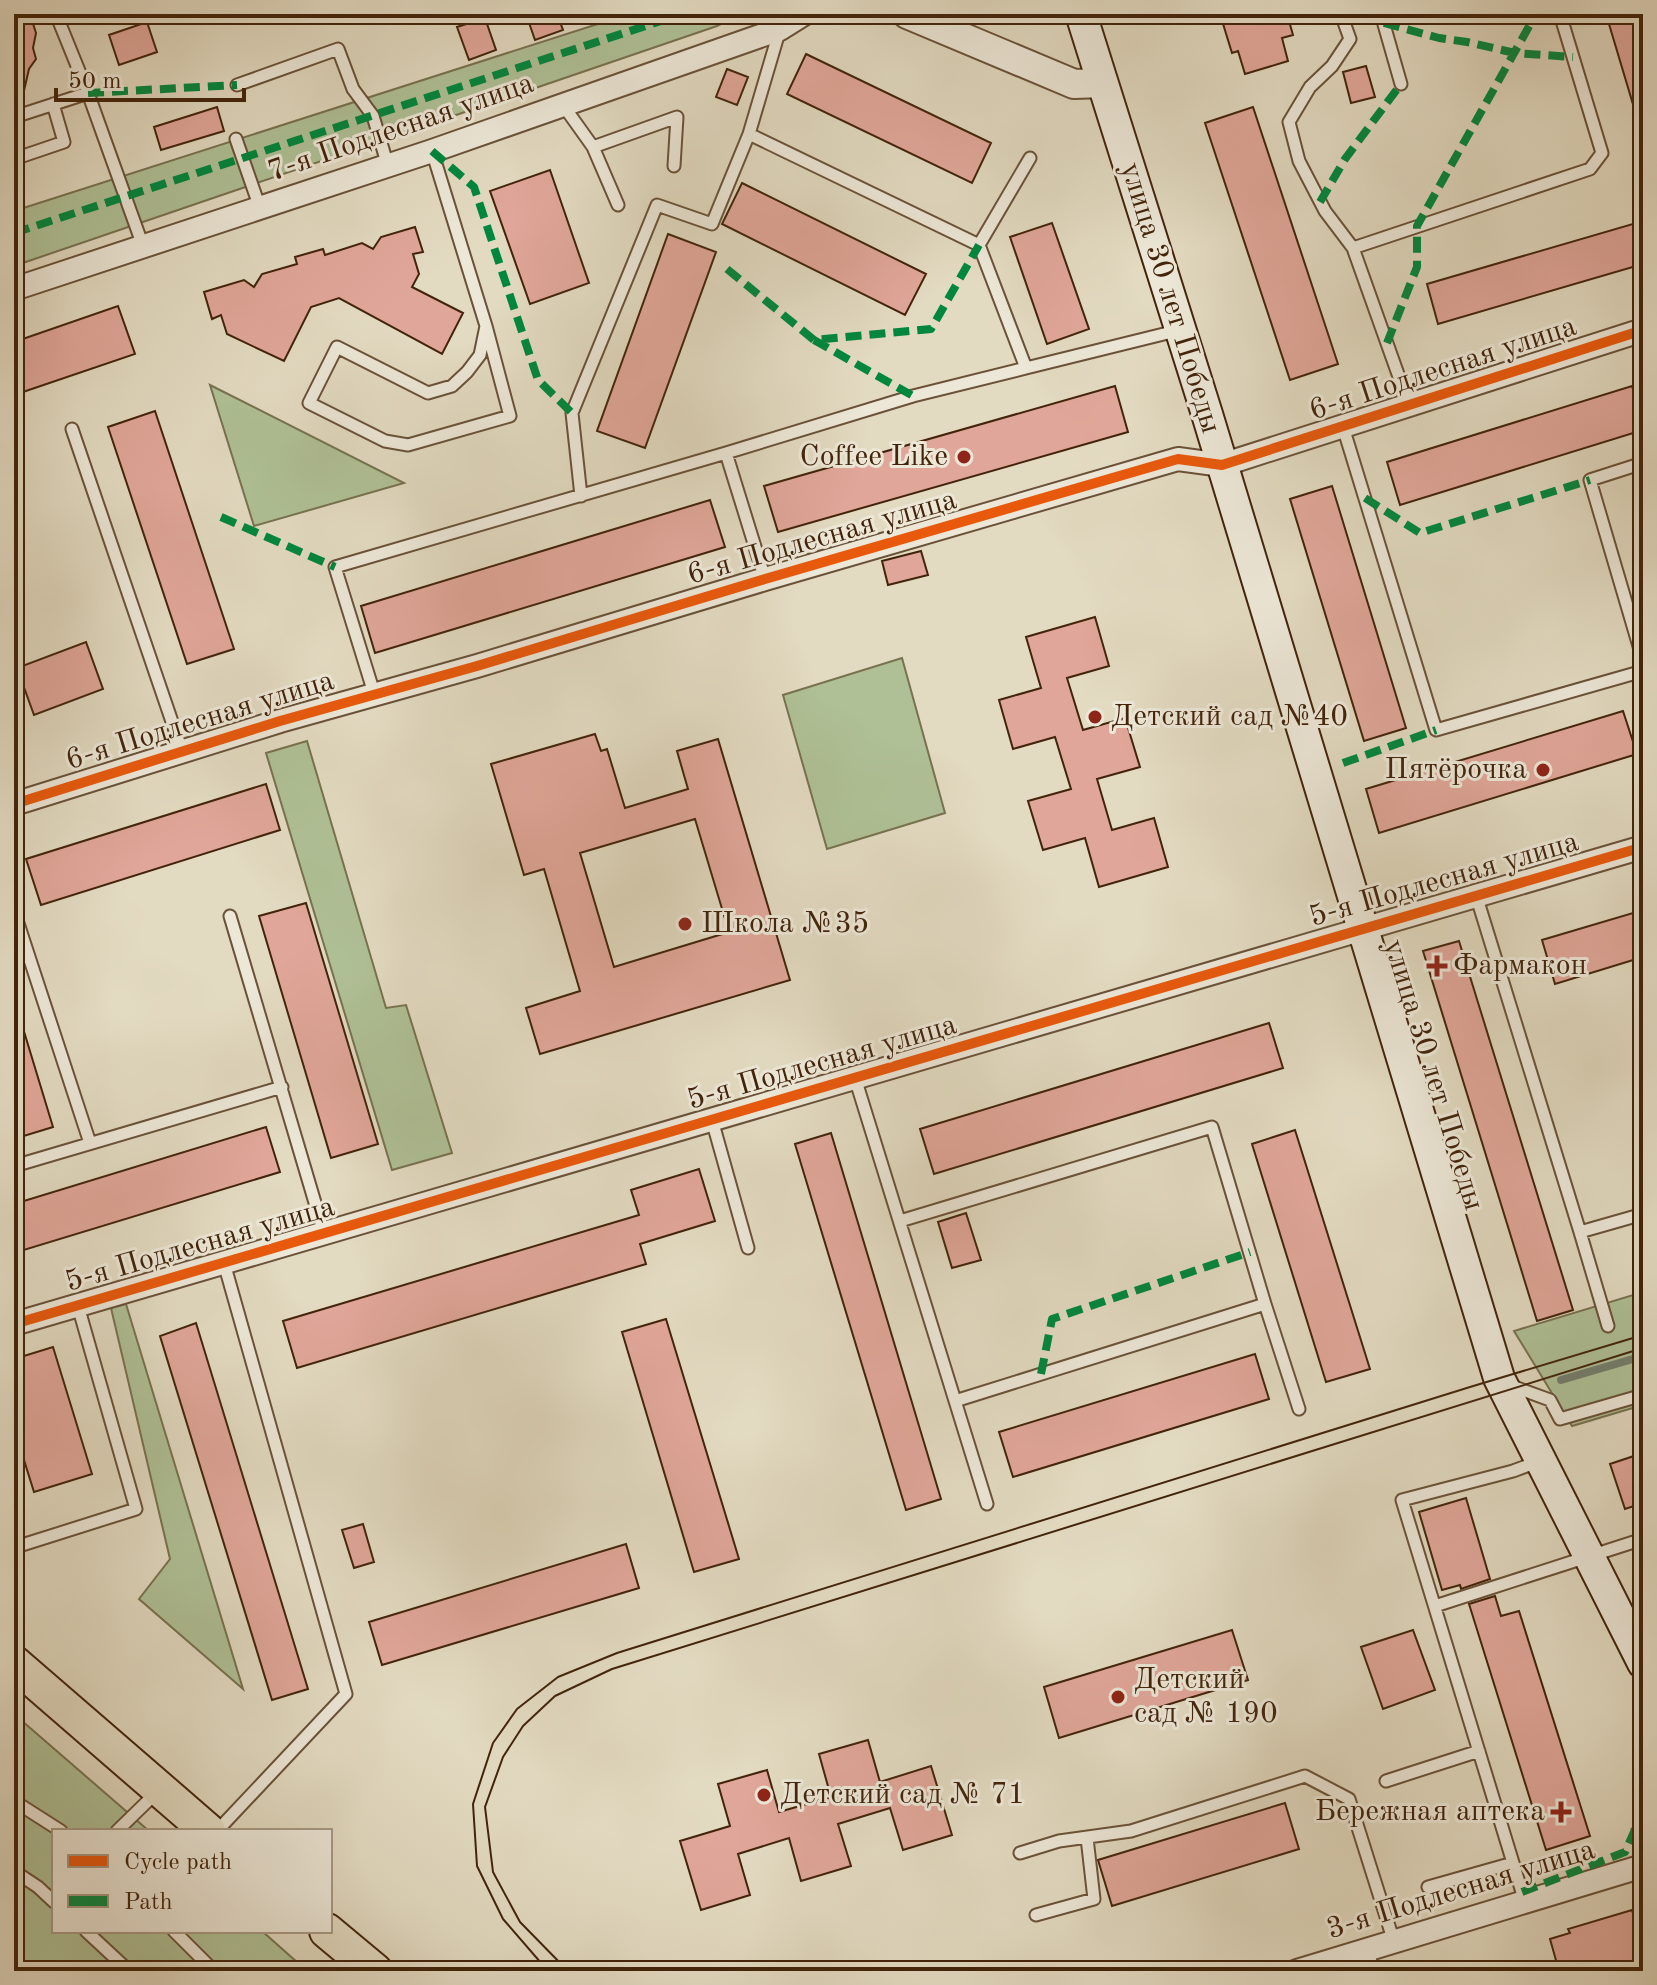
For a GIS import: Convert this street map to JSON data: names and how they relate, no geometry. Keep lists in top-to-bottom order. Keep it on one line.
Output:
{"streets":{"main road":["улица 30 лет Победы"],"street":["7-я Подлесная улица","6-я Подлесная улица","5-я Подлесная улица","3-я Подлесная улица"]},"crossings":[["улица 30 лет Победы","6-я Подлесная улица"],["улица 30 лет Победы","5-я Подлесная улица"]],"places":{"other":["Coffee Like","Детский сад №40","Пятёрочка","Школа №35","Детский сад № 190","Детский сад № 71"],"health":["Фармакон","Бережная аптека"]},"legend":["Cycle path","Path"],"scale_bar":"50 m"}
